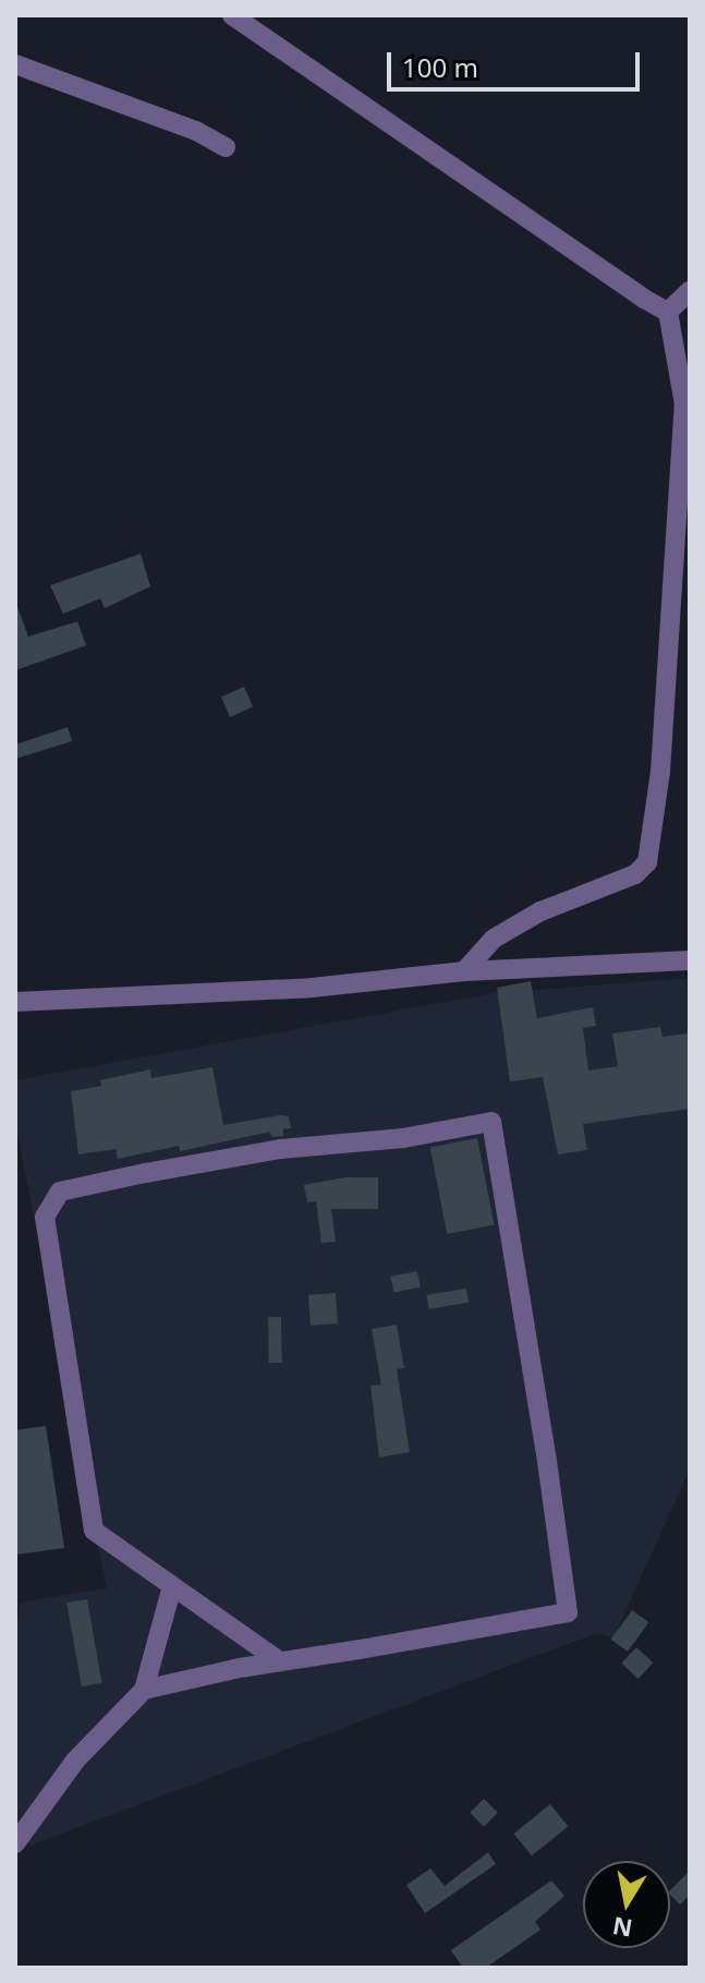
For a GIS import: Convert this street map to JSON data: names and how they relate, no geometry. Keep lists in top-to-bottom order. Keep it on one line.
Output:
{"scale_bar":"100 m","north":"bottom"}
